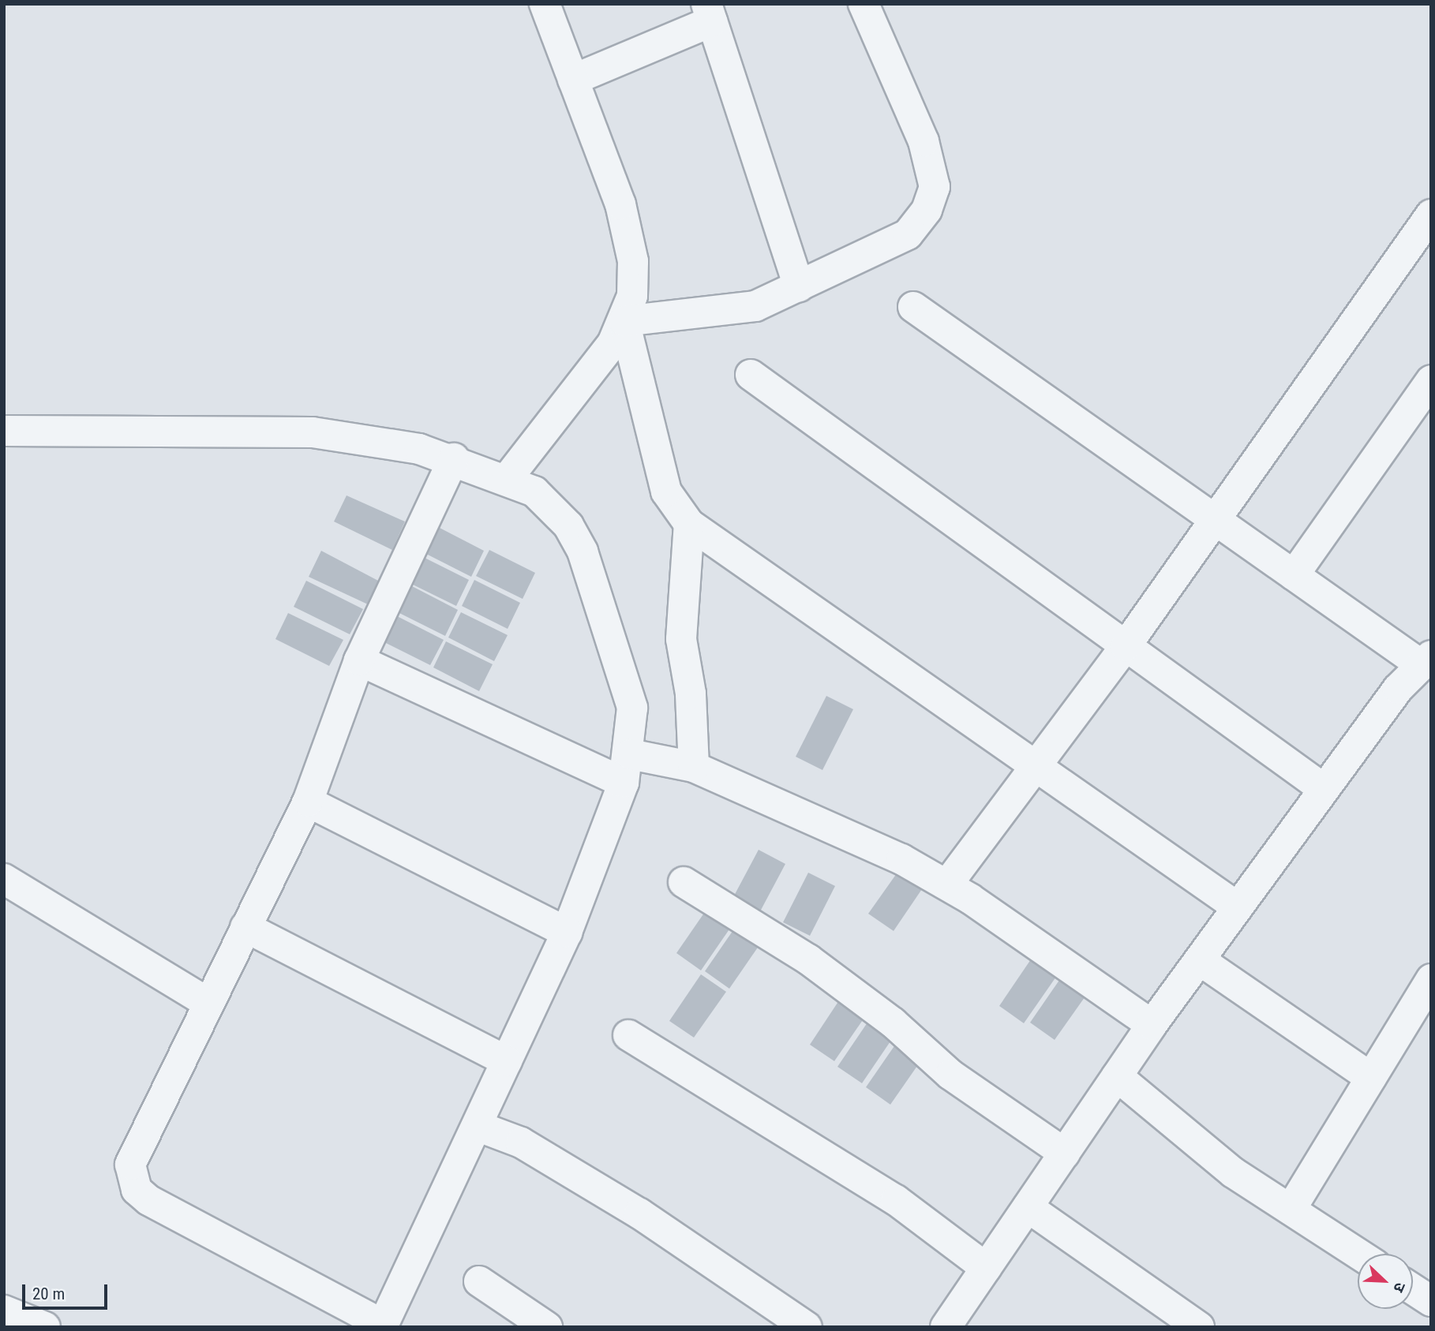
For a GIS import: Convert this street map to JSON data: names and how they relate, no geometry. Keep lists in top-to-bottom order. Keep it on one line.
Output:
{"scale_bar":"20 m","north":"bottom right"}
